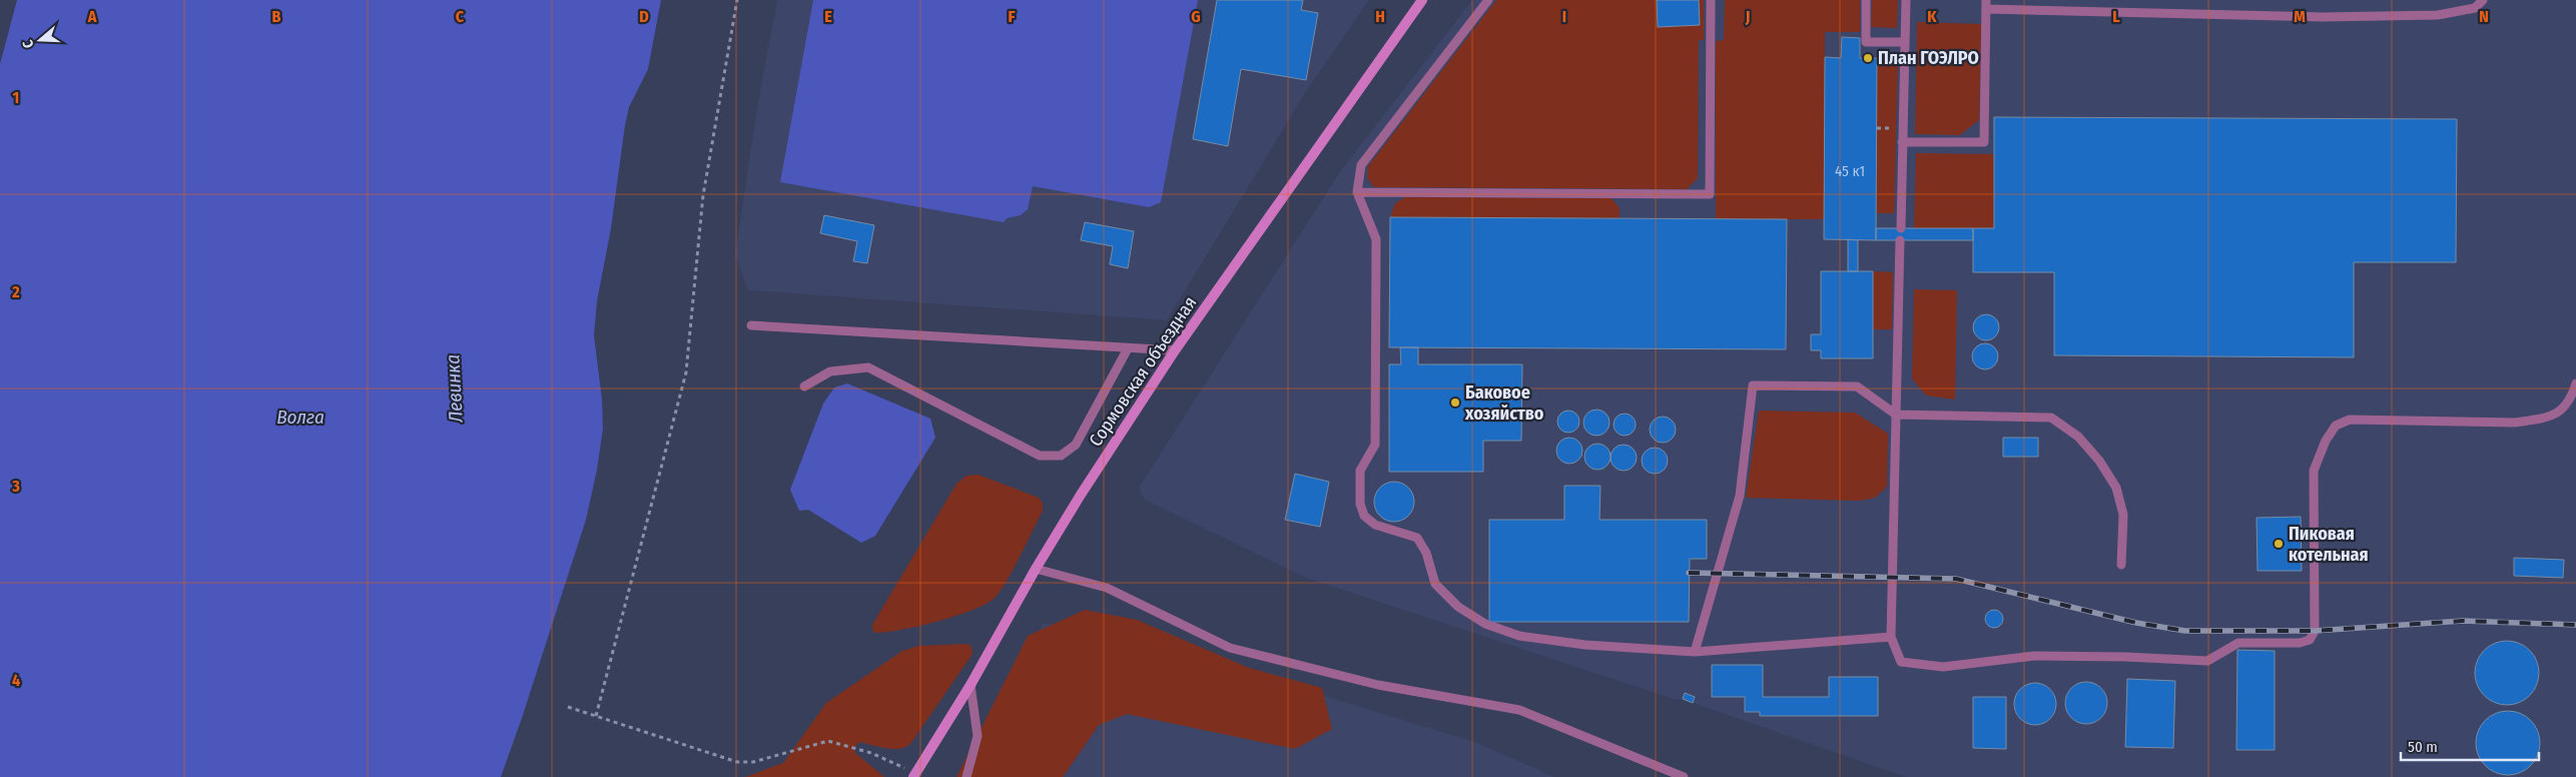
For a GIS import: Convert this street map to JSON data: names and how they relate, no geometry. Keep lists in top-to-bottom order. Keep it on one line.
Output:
{"streets":{"street":["Сормовская объездная"]},"water":["Левинка","Волга"],"places":["План ГОЭЛРО","Баковое хозяйство","Пиковая котельная"],"house_numbers":["45 к1"],"scale_bar":"50 m","north":"left","grid":{"columns":["A","B","C","D","E","F","G","H","I","J","K","L","M","N"],"rows":["1","2","3","4"]}}
